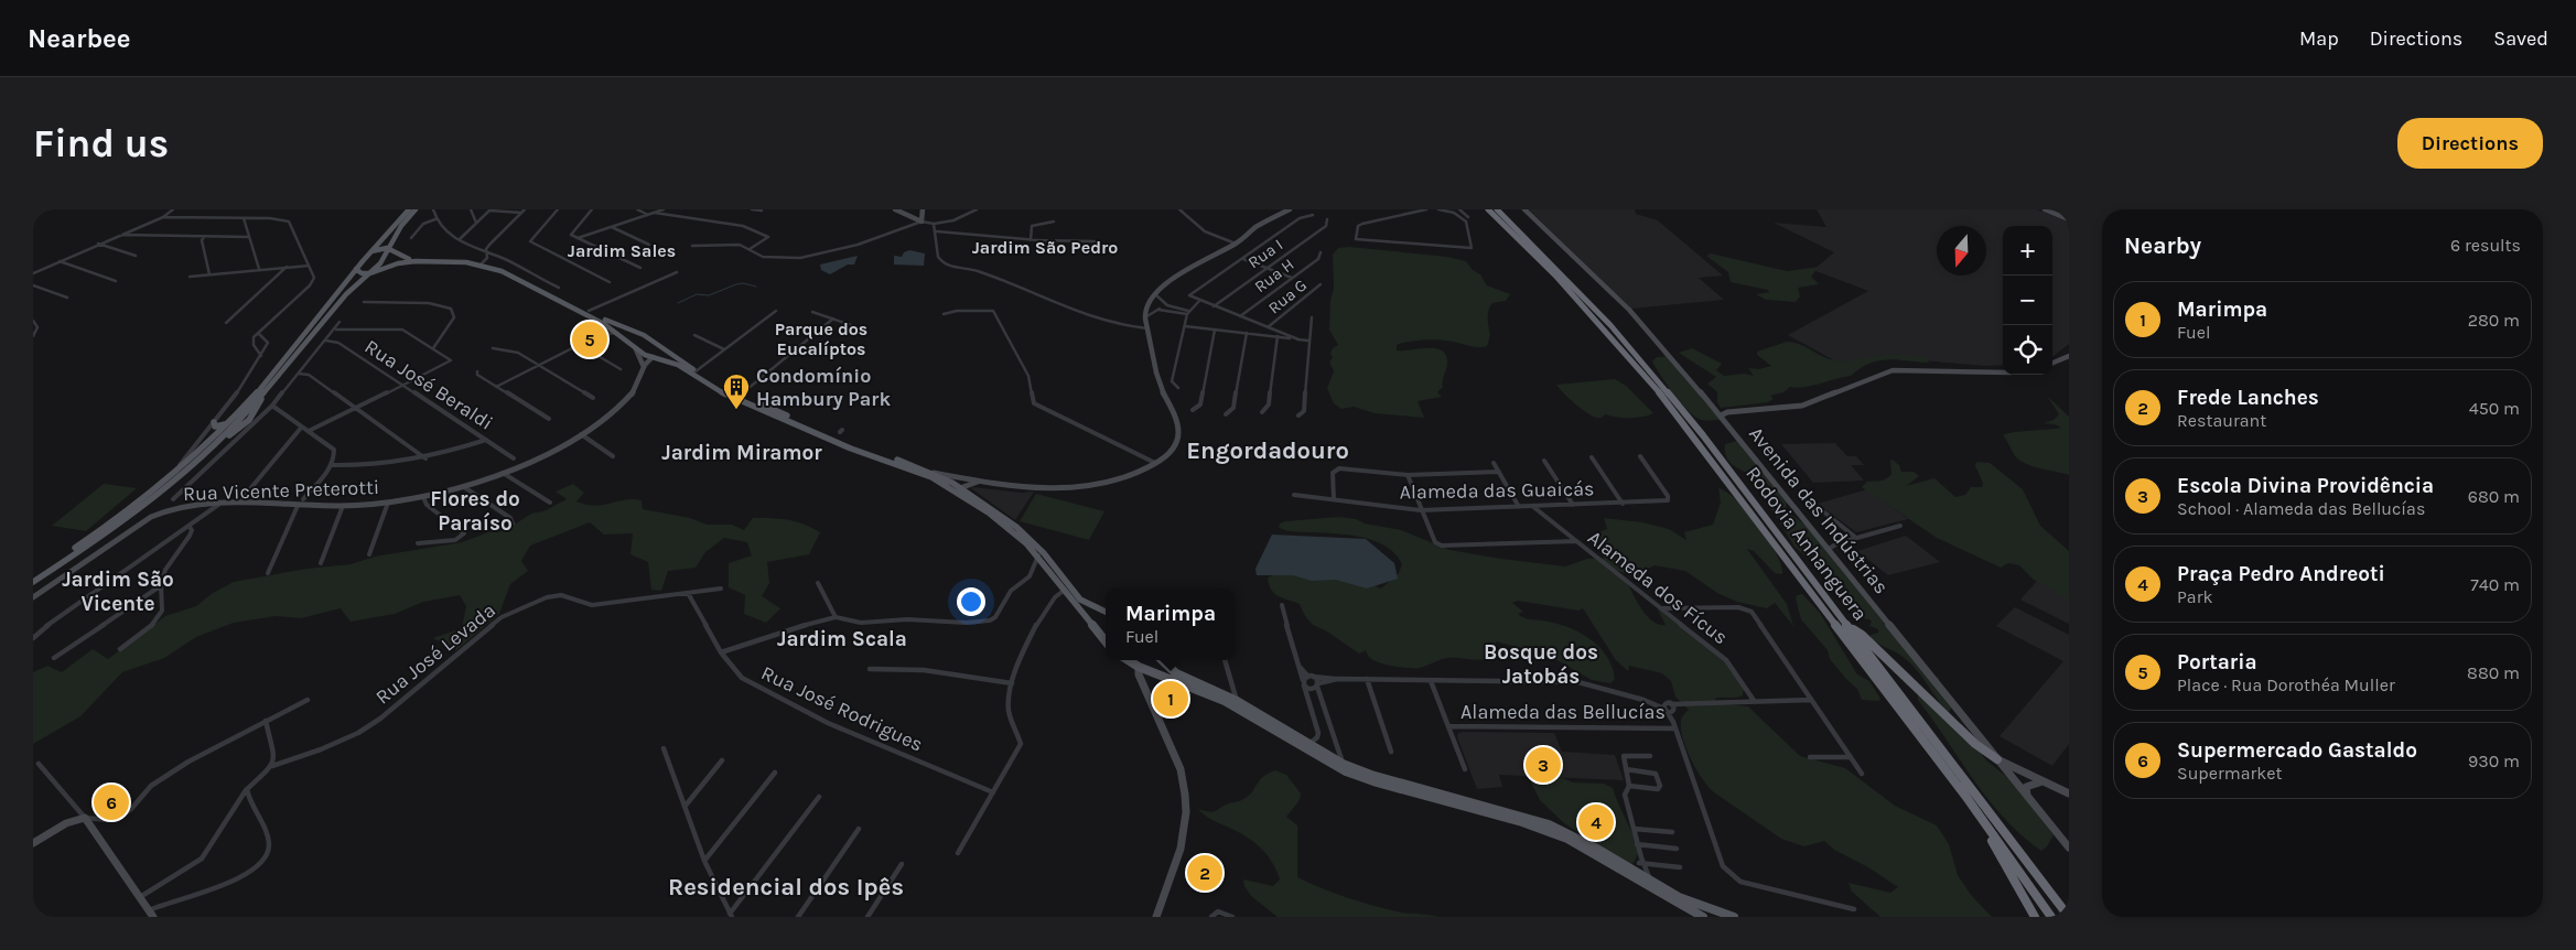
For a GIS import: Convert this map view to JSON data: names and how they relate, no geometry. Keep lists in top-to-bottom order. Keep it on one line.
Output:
{"streets":{"highway":["Rodovia Anhanguera"],"street":["Rua I","Rua H","Rua G","Rua José Beraldi","Rua Vicente Preterotti","Alameda das Guaicás","Avenida das Indústrias","Alameda dos Fícus","Rua José Levada","Rua José Rodrigues","Alameda das Bellucías"]},"crossings":[["Alameda das Guaicás","Alameda dos Fícus"],["Rua José Levada","Rua José Rodrigues"]],"districts":["Jardim São Pedro","Jardim Sales","Parque dos Eucalíptos","Engordadouro","Jardim Miramor","Flores do Paraíso","Jardim São Vicente","Jardim Scala","Bosque dos Jatobás","Residencial dos Ipês"],"places":{"building":["Condomínio Hambury Park"]},"north":"bottom","page":{"header":"Nearbee","nav":["Map","Directions","Saved"],"buttons":"Directions","title":"Find us","heading":["Nearby","6 results"],"map_buttons":["+","−"],"list":[{"mark":"1","name":"Marimpa","note":"Fuel","value":"280 m"},{"mark":"2","name":"Frede Lanches","note":"Restaurant","value":"450 m"},{"mark":"3","name":"Escola Divina Providência","note":"School · Alameda das Bellucías","value":"680 m"},{"mark":"4","name":"Praça Pedro Andreoti","note":"Park","value":"740 m"},{"mark":"5","name":"Portaria","note":"Place · Rua Dorothéa Muller","value":"880 m"},{"mark":"6","name":"Supermercado Gastaldo","note":"Supermarket","value":"930 m"}],"pins":["5","1","3","6","4","2"],"popup":["Marimpa","Fuel"]}}
